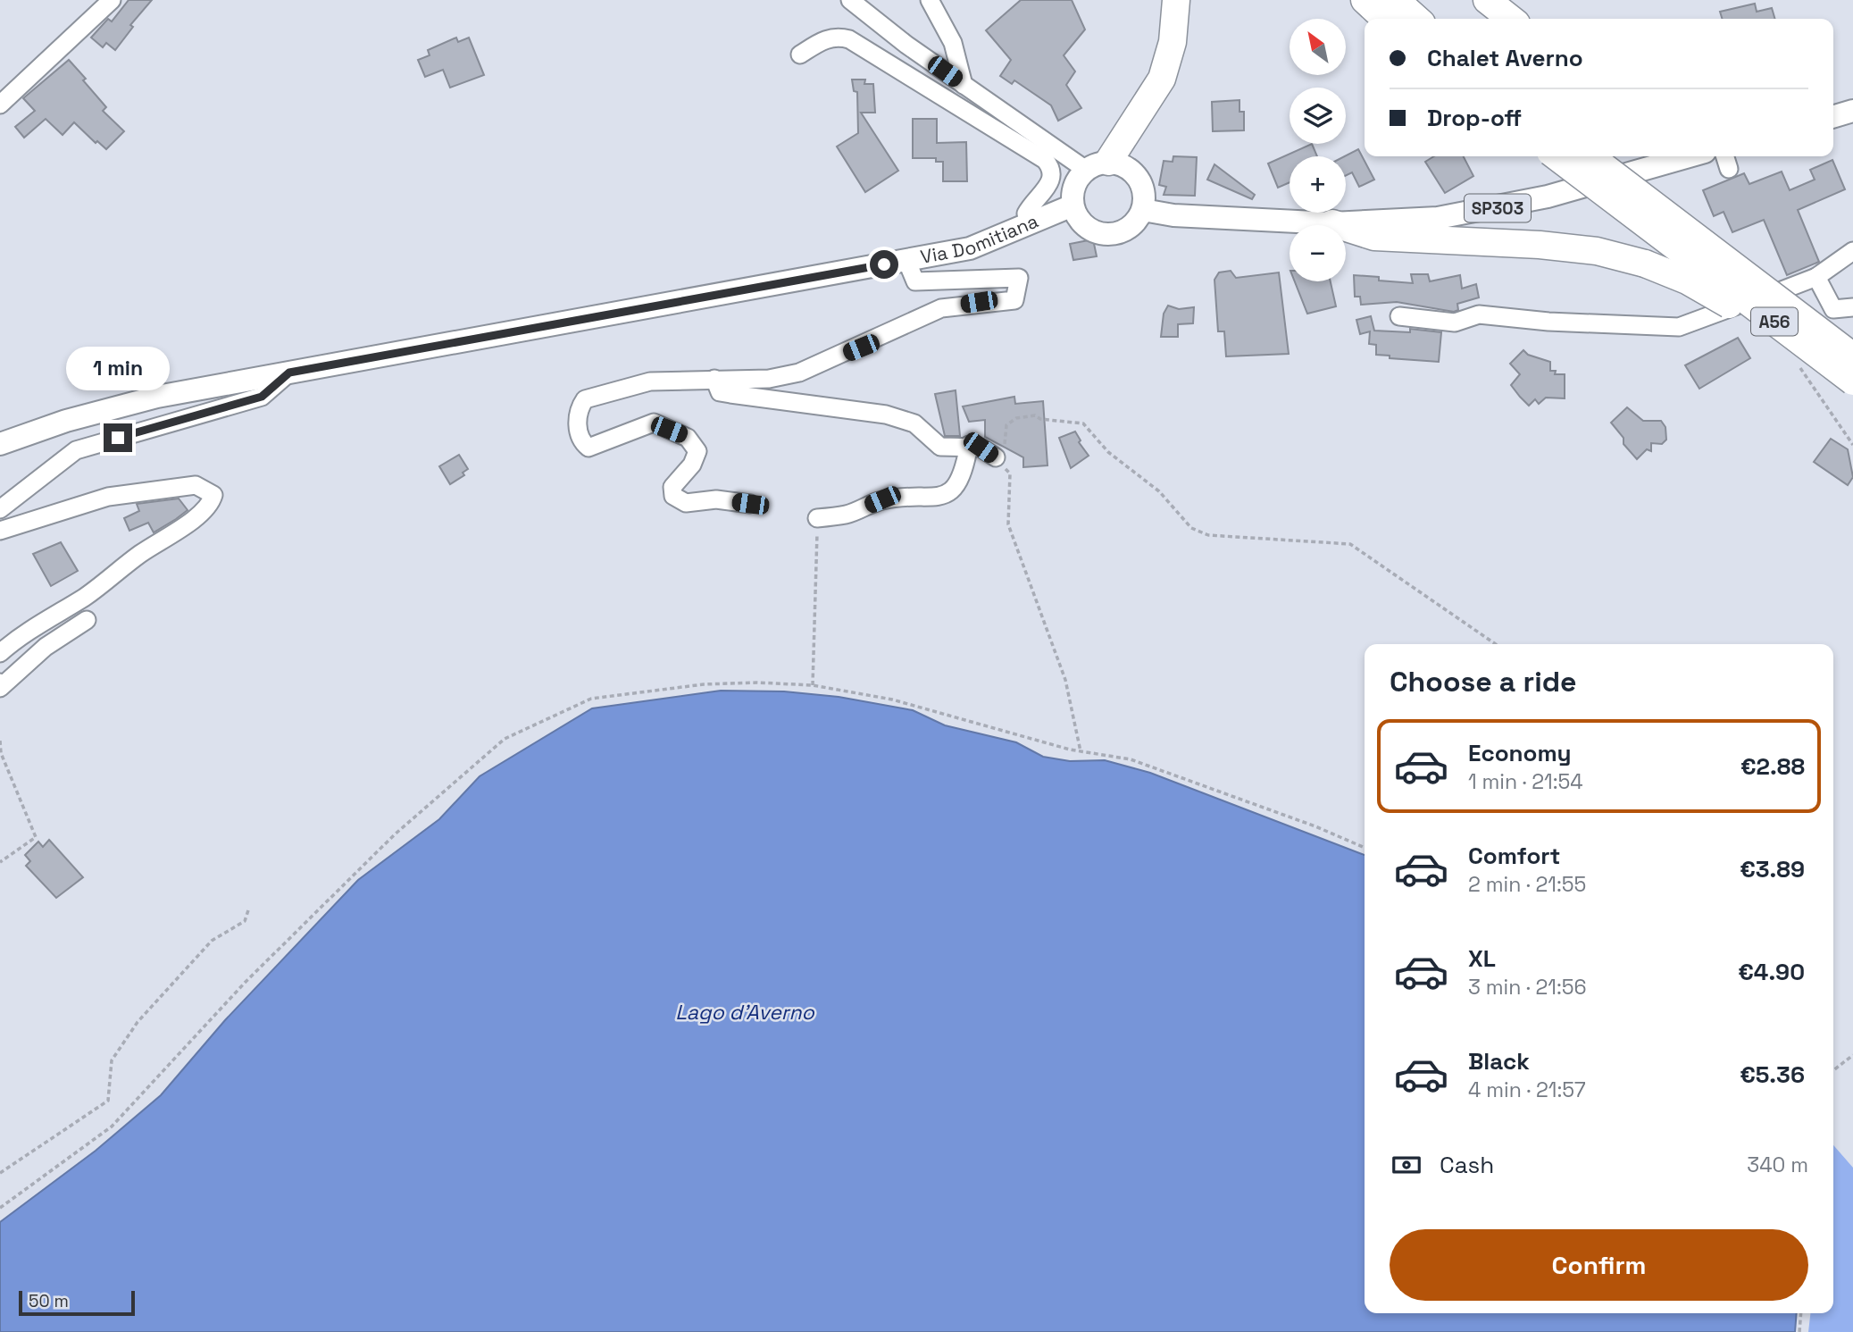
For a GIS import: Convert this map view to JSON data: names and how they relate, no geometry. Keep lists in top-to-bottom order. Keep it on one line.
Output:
{"streets":{"highway":["A56"],"main road":["SP303","Via Domitiana"]},"crossings":[["SP303","Via Domitiana"]],"water":["Lago d'Averno"],"scale_bar":"50 m","north":"top left","page":{"map_buttons":["+","−"],"banner":["Chalet Averno","Drop-off"],"bubble":"1 min","heading":"Choose a ride","list":[{"name":"Economy","note":"1 min · 21:54","value":"€2.88"},{"name":"Comfort","note":"2 min · 21:55","value":"€3.89"},{"name":"XL","note":"3 min · 21:56","value":"€4.90"},{"name":"Black","note":"4 min · 21:57","value":"€5.36"}],"pay":["Cash","340 m"],"buttons":"Confirm","scale":"50 m"}}
